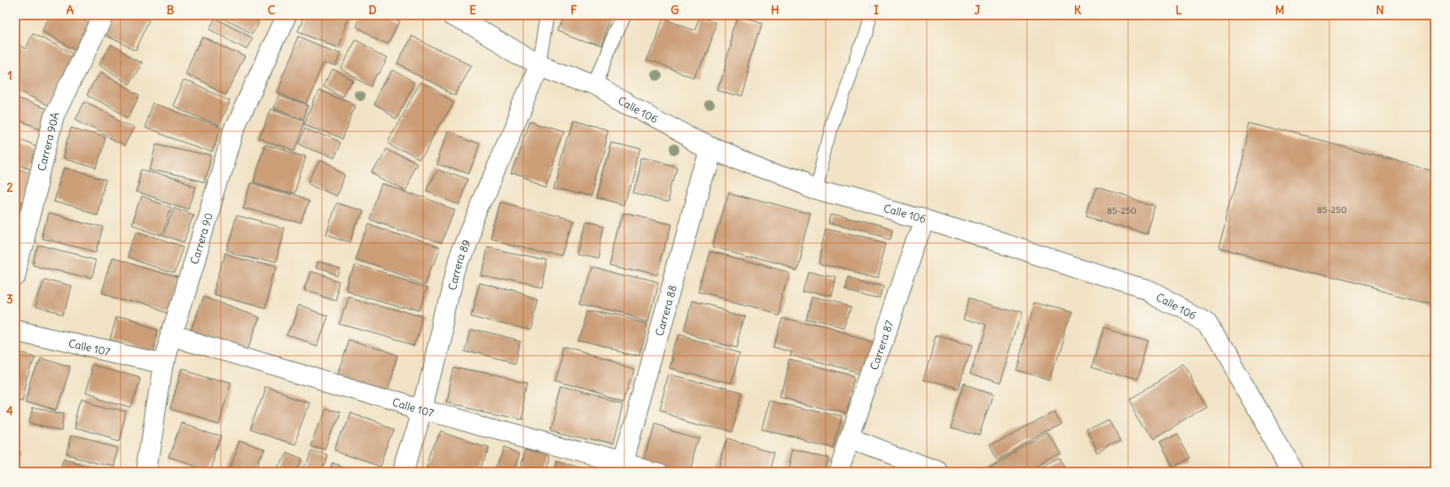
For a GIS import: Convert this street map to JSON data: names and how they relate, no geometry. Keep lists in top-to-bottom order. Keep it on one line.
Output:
{"streets":{"street":["Calle 106","Carrera 90A","Carrera 90","Carrera 89","Carrera 88","Carrera 87","Calle 107"]},"crossings":[["Calle 106","Carrera 89"],["Calle 106","Carrera 88"],["Calle 106","Carrera 87"],["Carrera 90","Calle 107"],["Carrera 89","Calle 107"],["Carrera 88","Calle 107"]],"house_numbers":["85-250","85-250"],"grid":{"columns":["A","B","C","D","E","F","G","H","I","J","K","L","M","N"],"rows":["1","2","3","4"]}}
